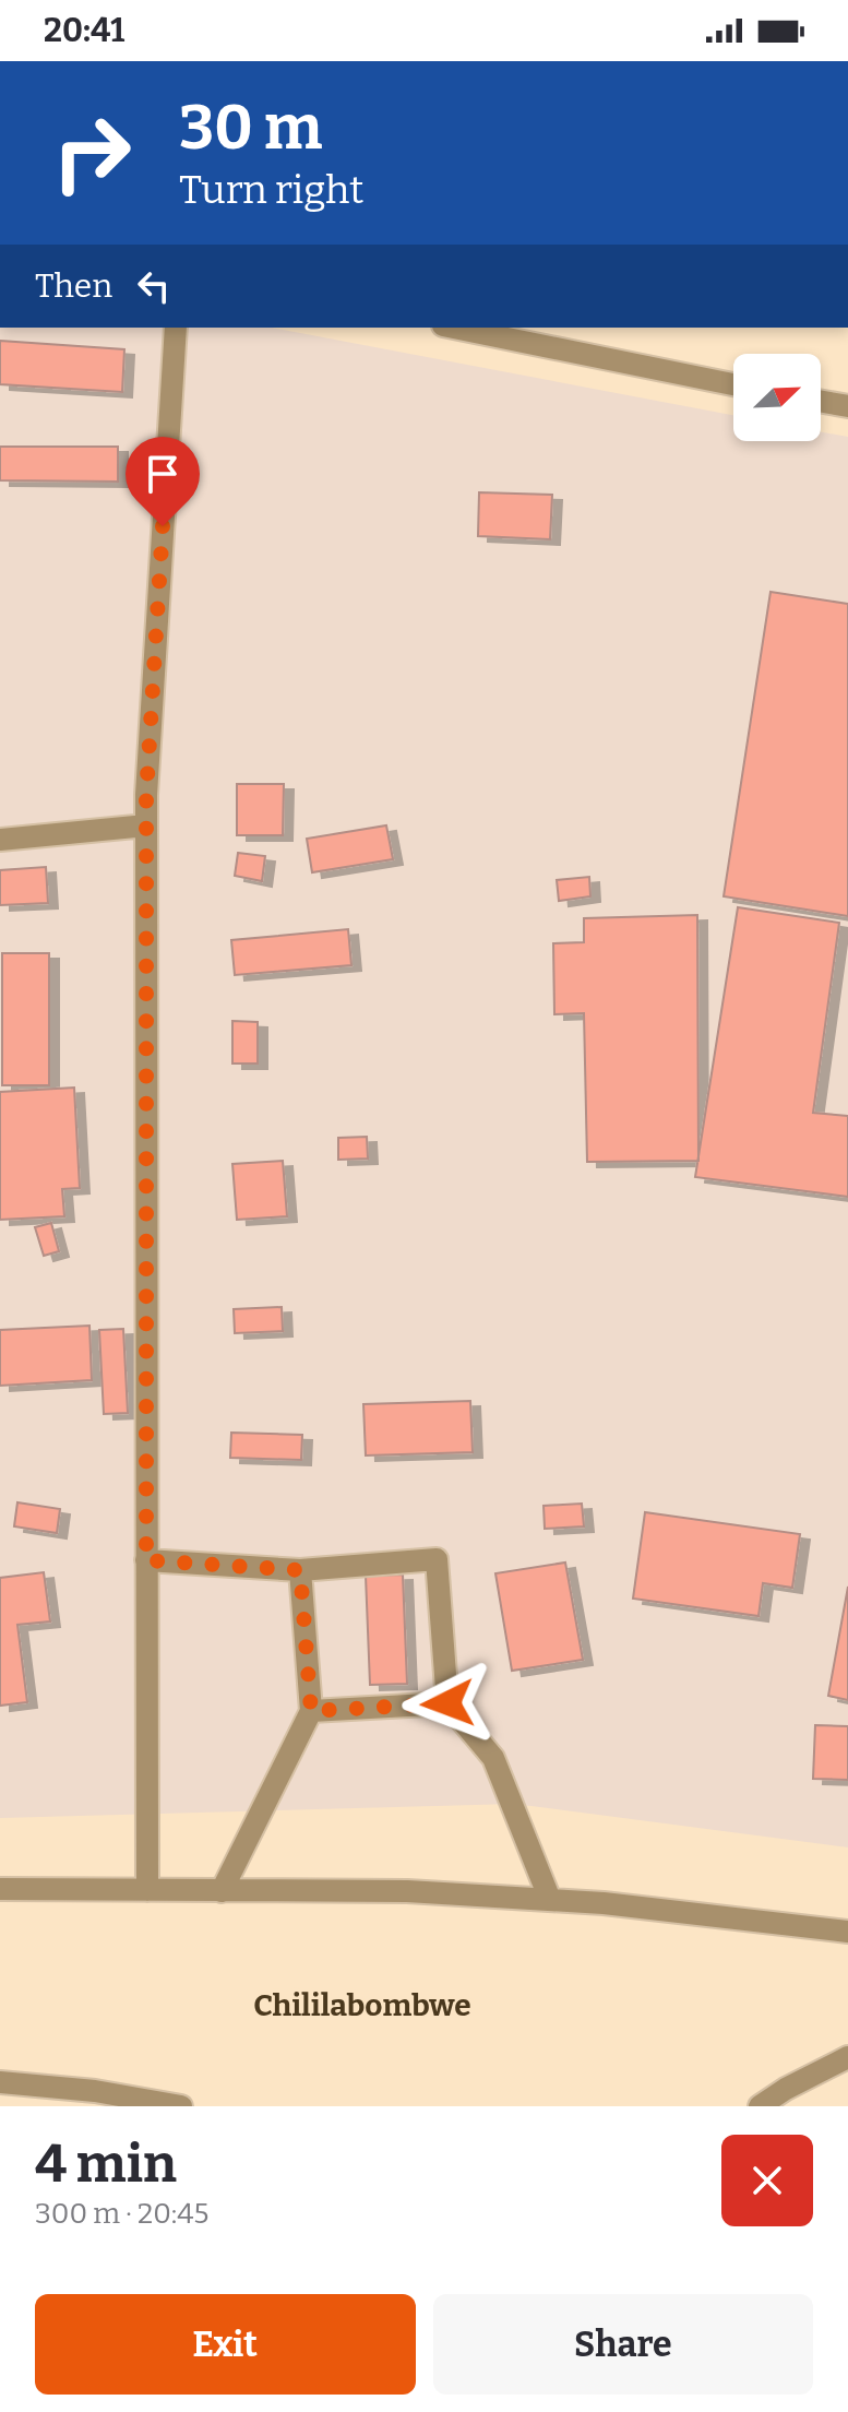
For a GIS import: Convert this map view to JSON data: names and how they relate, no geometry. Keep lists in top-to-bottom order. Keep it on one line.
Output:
{"districts":["Chililabombwe"],"north":"top right","page":{"status":"20:41","turn":["30 m","Turn right"],"then":"Then","heading":["4 min","300 m · 20:45"],"buttons":["Exit","Share"]}}
